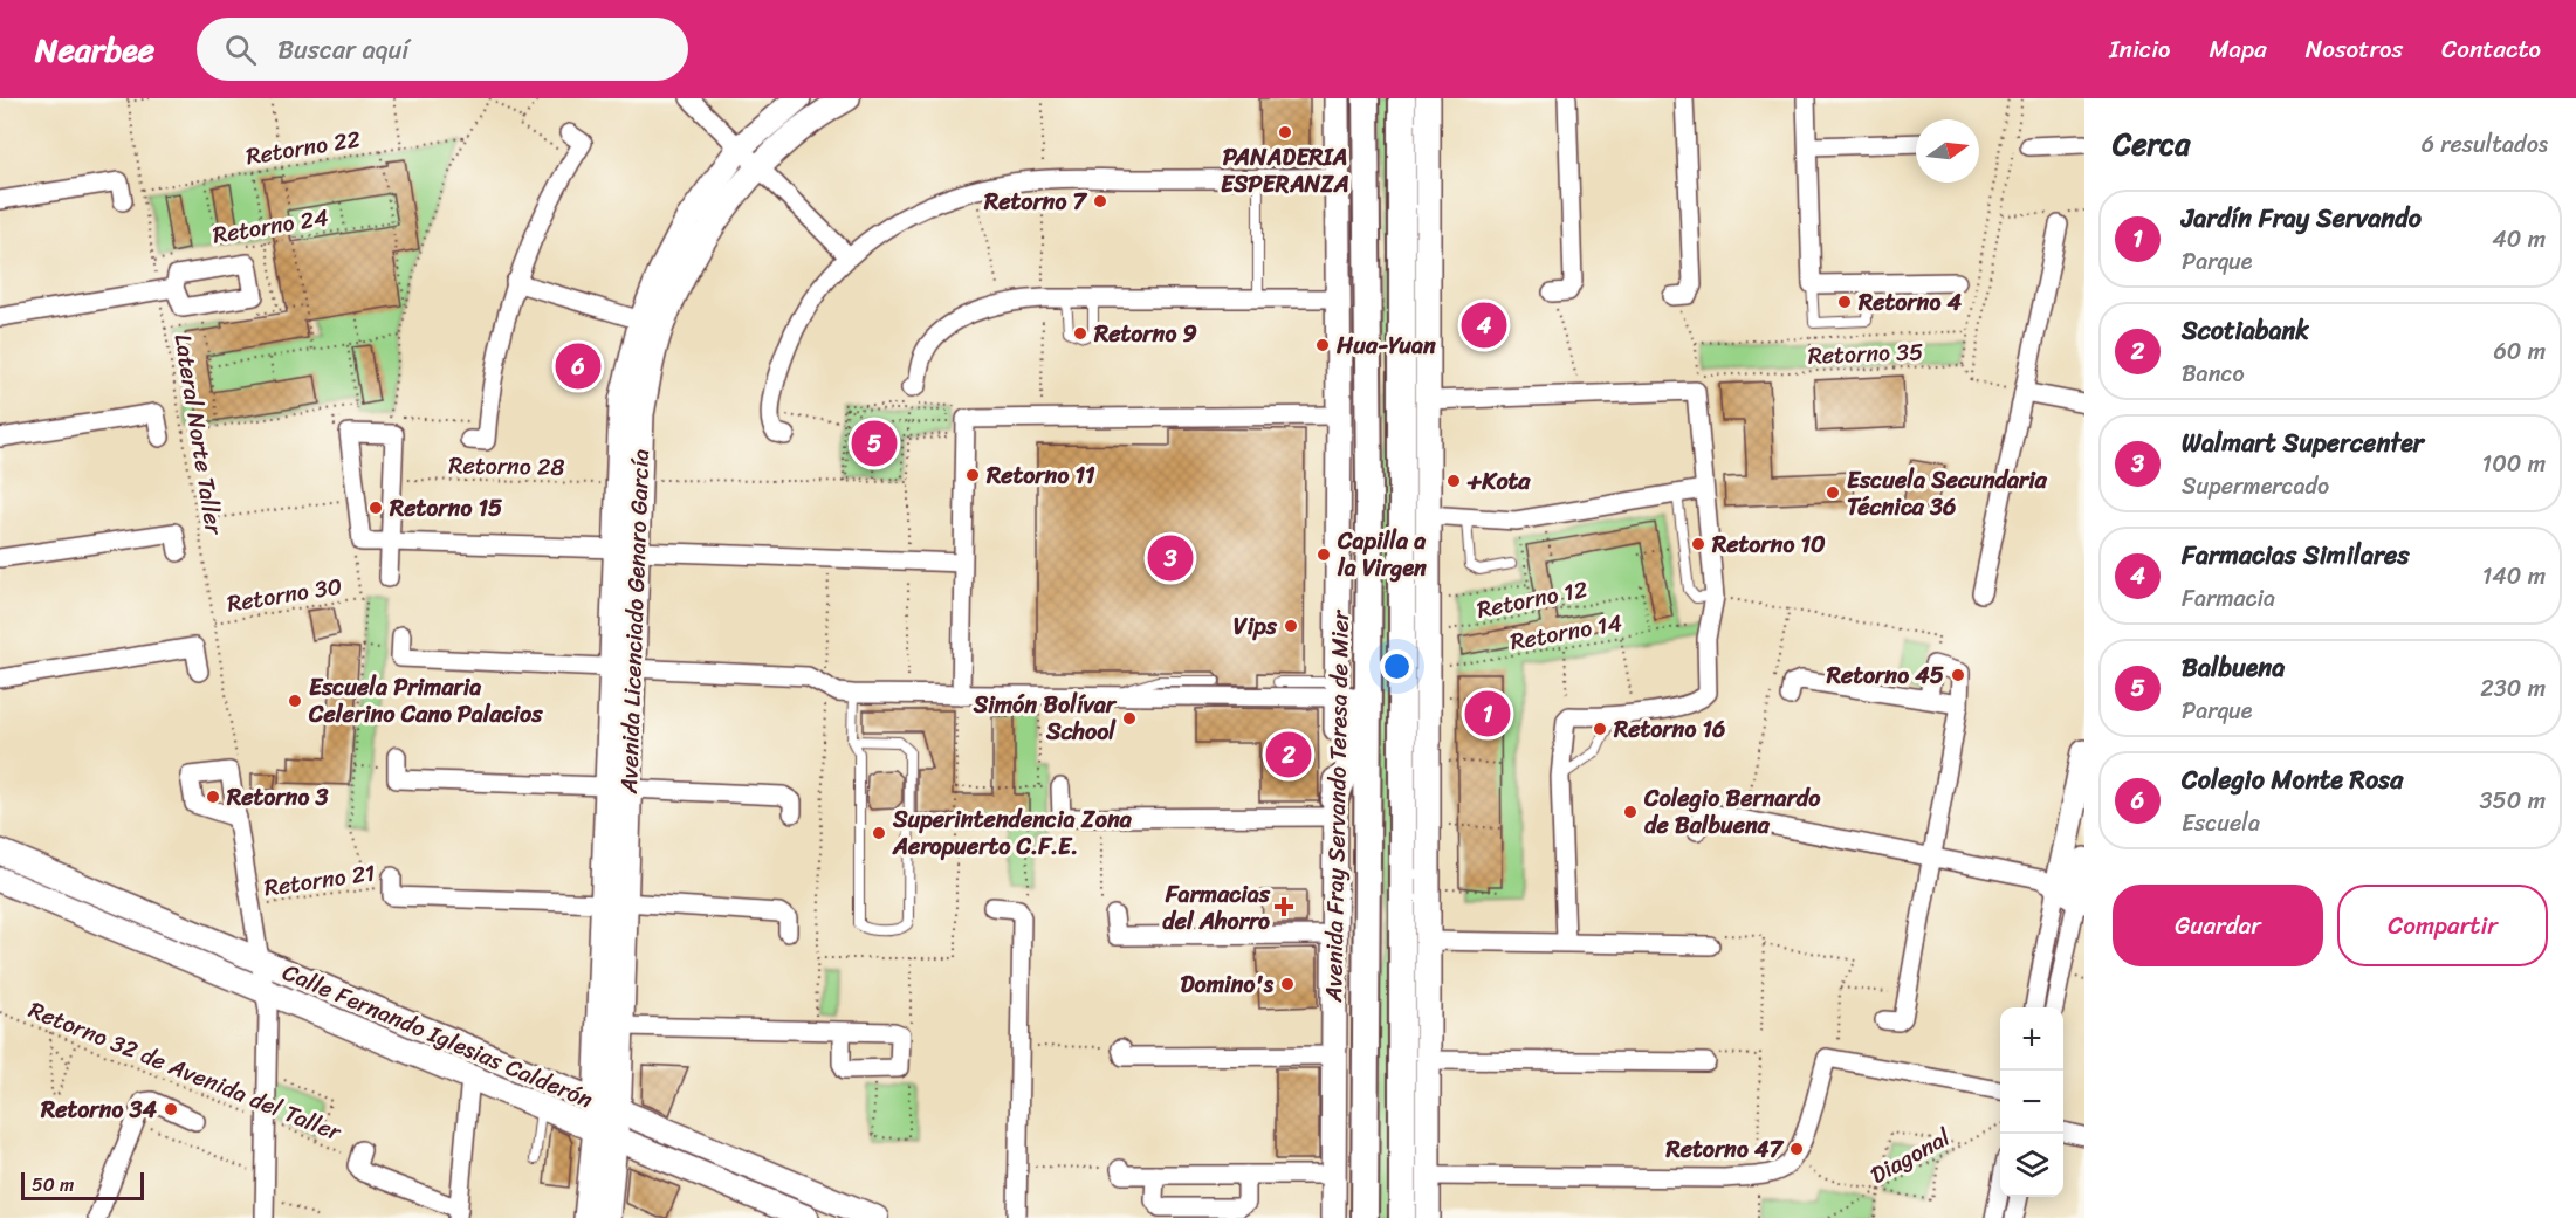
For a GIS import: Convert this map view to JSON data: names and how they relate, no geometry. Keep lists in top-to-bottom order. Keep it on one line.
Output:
{"streets":{"main road":["Avenida Fray Servando Teresa de Mier"],"street":["Avenida Licenciado Genaro García","Calle Fernando Iglesias Calderón"],"path":["Retorno 22","Retorno 24","Retorno 35","Lateral Norte Taller","Retorno 28","Retorno 30","Retorno 12","Retorno 14","Retorno 21","Retorno 32 de Avenida del Taller","Diagonal"]},"crossings":[["Retorno 22","Lateral Norte Taller"],["Lateral Norte Taller","Retorno 30"],["Avenida Licenciado Genaro García","Calle Fernando Iglesias Calderón"]],"places":{"other":["PANADERIA ESPERANZA","Retorno 7","Retorno 4","Retorno 9","Hua-Yuan","Retorno 11","+Kota","Escuela Secundaria Técnica 36","Retorno 15","Retorno 10","Capilla a la Virgen","Vips","Retorno 45","Escuela Primaria Celerino Cano Palacios","Simón Bolívar School","Retorno 16","Retorno 3","Colegio Bernardo de Balbuena","Superintendencia Zona Aeropuerto C.F.E.","Domino's","Retorno 34","Retorno 47"],"health":["Farmacias del Ahorro"]},"scale_bar":"50 m","north":"right","page":{"header":"Nearbee","search":"Buscar aquí","nav":["Inicio","Mapa","Nosotros","Contacto"],"heading":["Cerca","6 resultados"],"list":[{"mark":"1","name":"Jardín Fray Servando","note":"Parque","value":"40 m"},{"mark":"2","name":"Scotiabank","note":"Banco","value":"60 m"},{"mark":"3","name":"Walmart Supercenter","note":"Supermercado","value":"100 m"},{"mark":"4","name":"Farmacias Similares","note":"Farmacia","value":"140 m"},{"mark":"5","name":"Balbuena","note":"Parque","value":"230 m"},{"mark":"6","name":"Colegio Monte Rosa","note":"Escuela","value":"350 m"}],"pins":["4","6","5","3","1","2"],"buttons":["Guardar","Compartir"],"map_buttons":["+","−"],"scale":"50 m"}}
